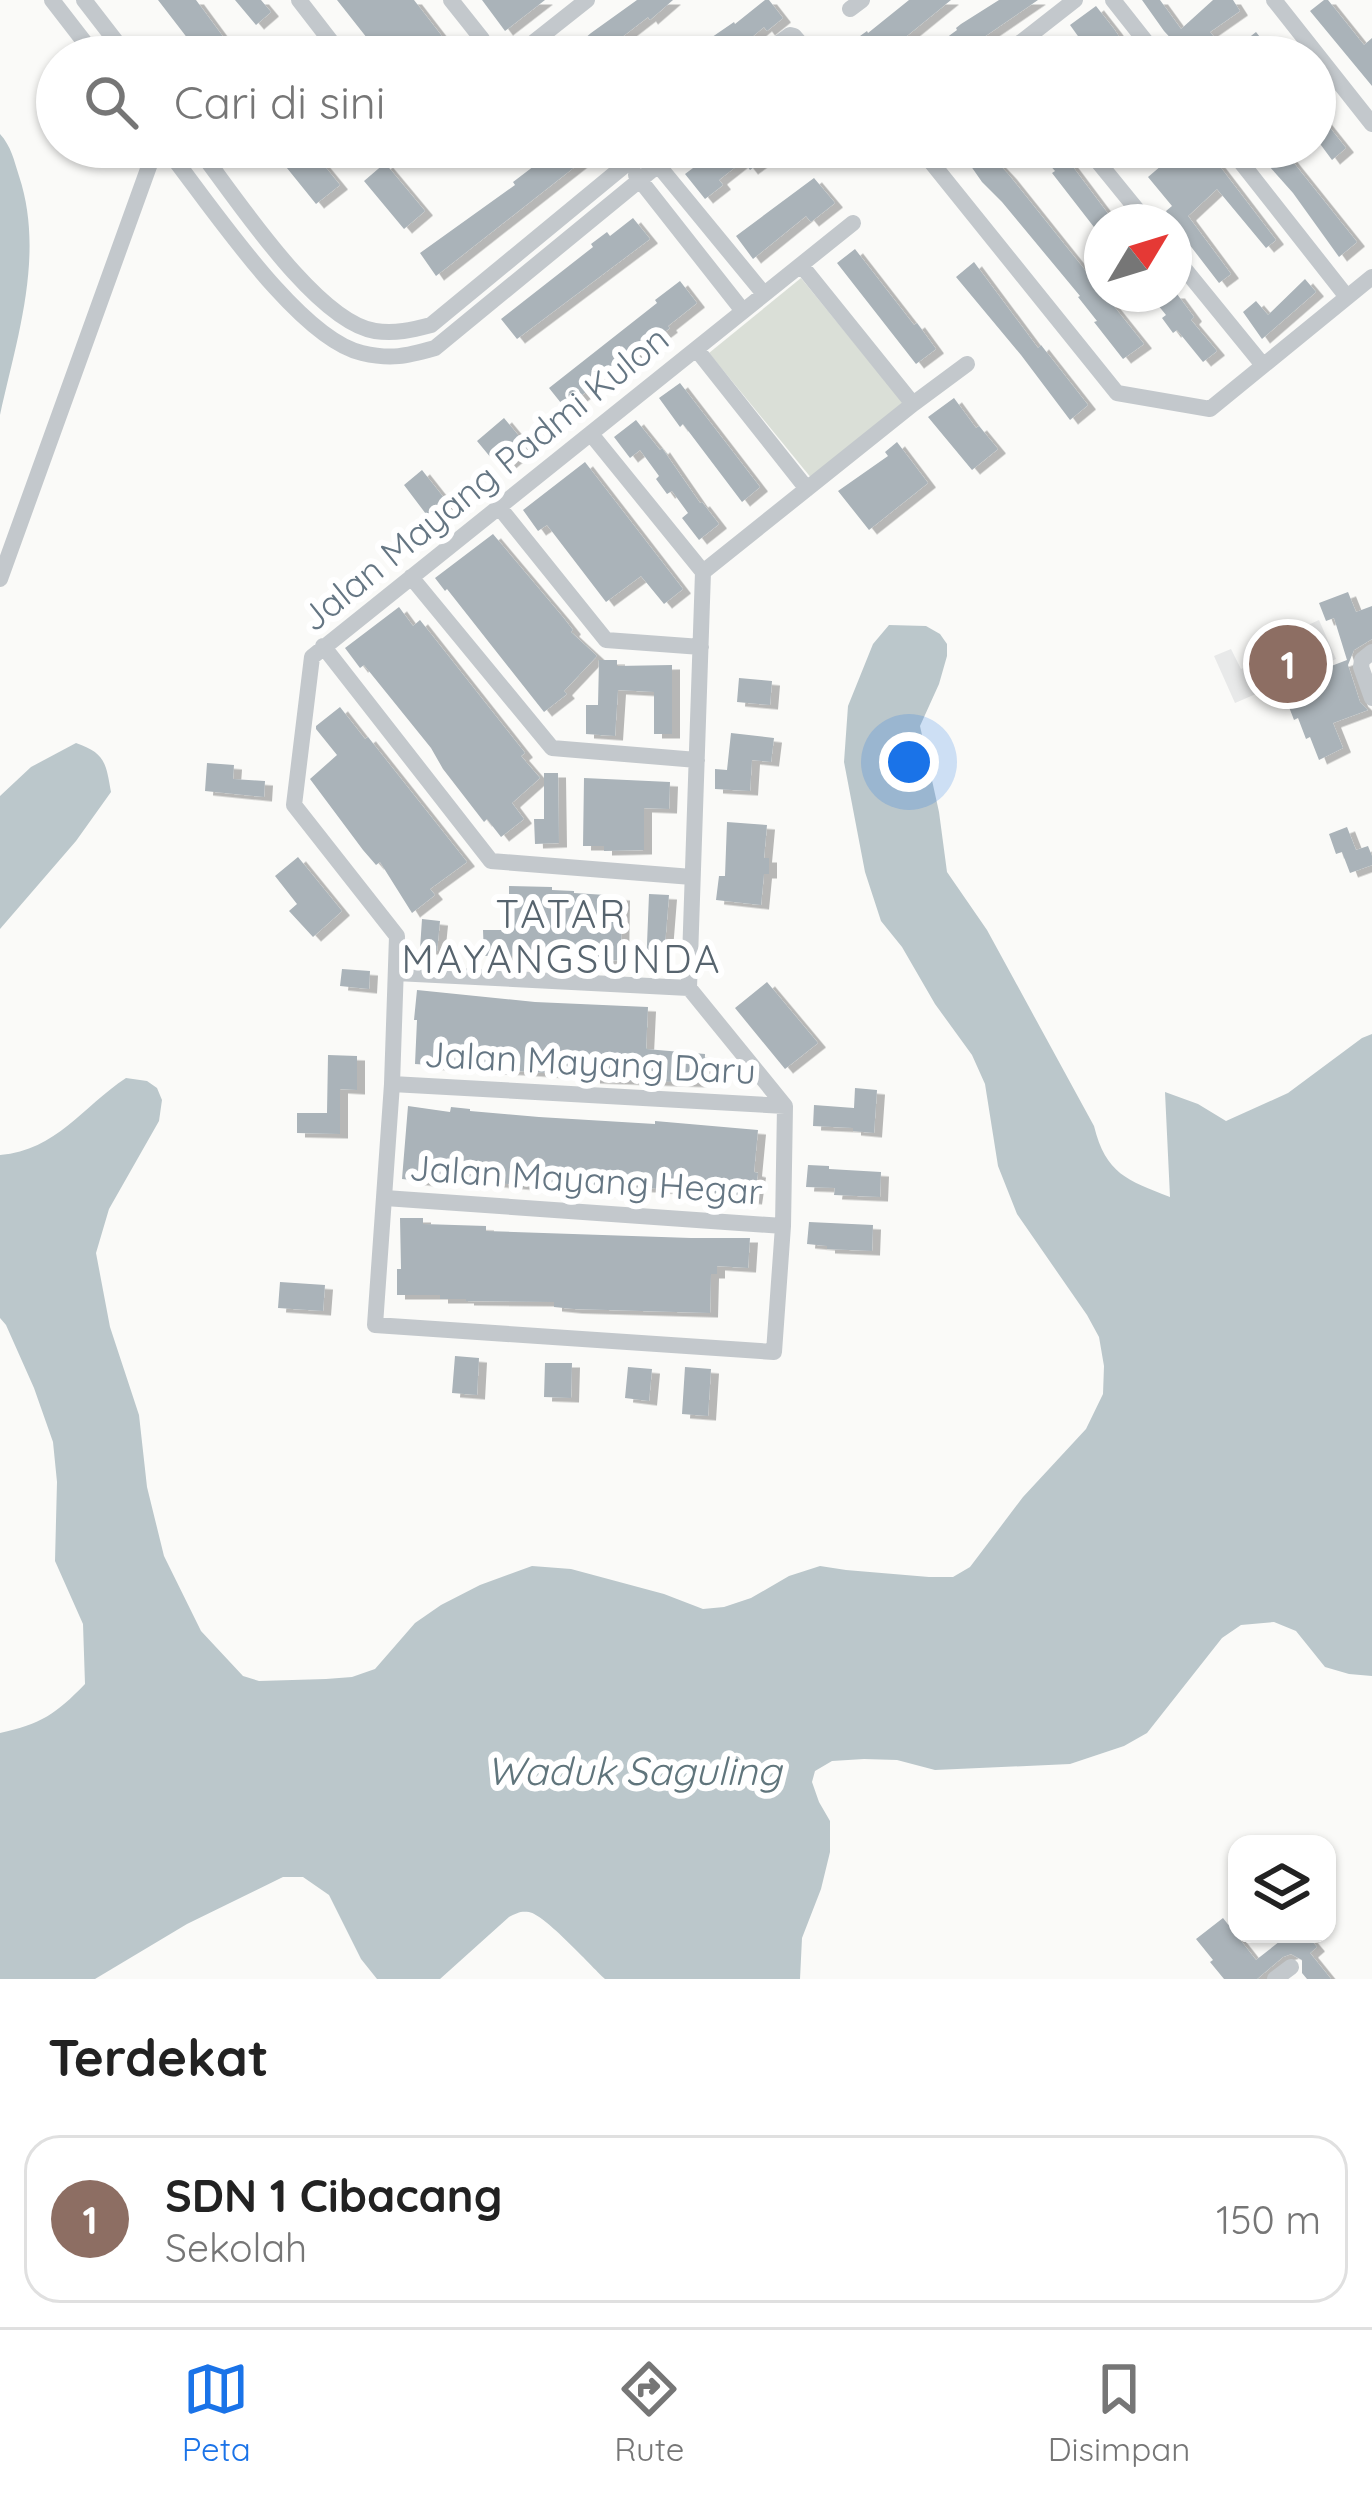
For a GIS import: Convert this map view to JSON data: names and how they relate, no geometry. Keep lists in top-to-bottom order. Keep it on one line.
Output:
{"streets":{"street":["Jalan Mayang Padmi Kulon","Jalan Mayang Daru","Jalan Mayang Hegar"]},"crossings":[["Jalan Mayang Padmi Kulon","Jalan Mayang Daru"],["Jalan Mayang Padmi Kulon","Jalan Mayang Hegar"]],"districts":["TATAR MAYANGSUNDA"],"water":["Waduk Saguling"],"north":"top right","page":{"search":"Cari di sini","pins":"1","heading":"Terdekat","list":[{"mark":"1","name":"SDN 1 Cibacang","note":"Sekolah","value":"150 m"}],"nav":["Peta","Rute","Disimpan"]}}
